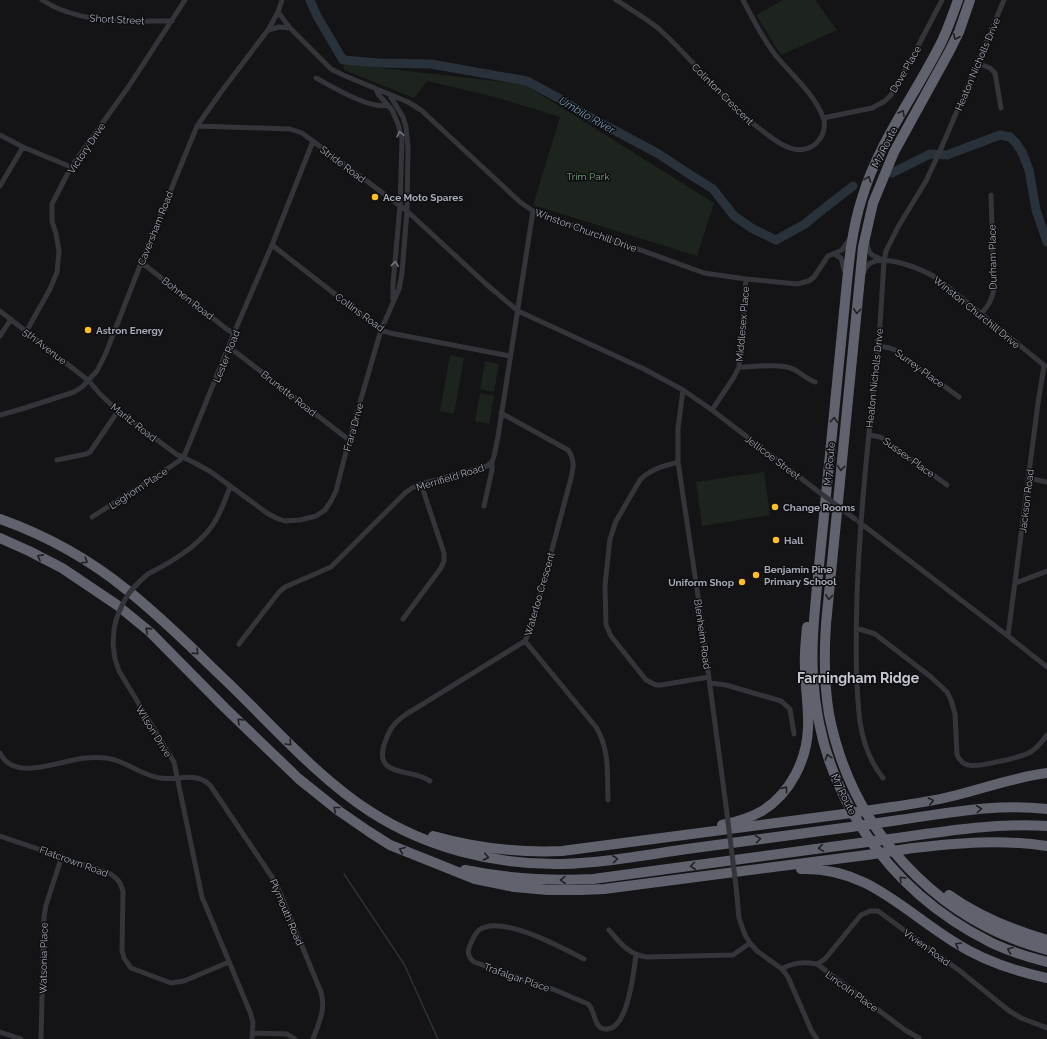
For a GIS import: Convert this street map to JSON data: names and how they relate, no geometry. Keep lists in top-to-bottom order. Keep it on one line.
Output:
{"streets":{"highway":["M7 Route"],"street":["Short Street","Heaton Nicholls Drive","Dove Place","Colinton Crescent","Victory Drive","Stride Road","Caversham Road","Winston Churchill Drive","Durham Place","Bohnen Road","Collins Road","Middlesex Place","5th Avenue","Lester Road","Surrey Place","Brunette Road","Maritz Road","Frara Drive","Jellicoe Street","Sussex Place","Merrifield Road","Leghorn Place","Jackson Road","Waterloo Crescent","Blenheim Road","Wilson Drive","Flatcrown Road","Plymouth Road","Vivien Road","Watsonia Place","Trafalgar Place","Lincoln Place"]},"crossings":[["Short Street","Victory Drive"],["Heaton Nicholls Drive","Winston Churchill Drive"],["Heaton Nicholls Drive","Surrey Place"],["Heaton Nicholls Drive","Jellicoe Street"],["Heaton Nicholls Drive","Sussex Place"],["Dove Place","Colinton Crescent"],["M7 Route","Winston Churchill Drive"],["Victory Drive","5th Avenue"],["Stride Road","Caversham Road"],["Stride Road","Lester Road"],["Stride Road","Frara Drive"],["Stride Road","Jellicoe Street"],["Stride Road","Merrifield Road"],["Caversham Road","Winston Churchill Drive"],["Caversham Road","Bohnen Road"],["Caversham Road","5th Avenue"],["Caversham Road","Maritz Road"],["Winston Churchill Drive","Durham Place"],["Winston Churchill Drive","Middlesex Place"],["Winston Churchill Drive","Frara Drive"],["Winston Churchill Drive","Merrifield Road"],["Winston Churchill Drive","Jackson Road"],["Bohnen Road","Lester Road"],["Collins Road","Lester Road"],["Collins Road","Frara Drive"],["Collins Road","Merrifield Road"],["Middlesex Place","Jellicoe Street"],["5th Avenue","Maritz Road"],["Lester Road","Brunette Road"],["Lester Road","Maritz Road"],["Lester Road","Leghorn Place"],["Brunette Road","Frara Drive"],["Maritz Road","Leghorn Place"],["Frara Drive","Wilson Drive"],["Jellicoe Street","Merrifield Road"],["Jellicoe Street","Jackson Road"],["Jellicoe Street","Blenheim Road"],["Merrifield Road","Waterloo Crescent"],["Wilson Drive","Flatcrown Road"],["Wilson Drive","Plymouth Road"],["Flatcrown Road","Watsonia Place"],["Vivien Road","Lincoln Place"]],"districts":["Farningham Ridge"],"water":["Umbilo River"],"parks":["Trim Park"],"places":["Ace Moto Spares","Astron Energy","Change Rooms","Hall","Benjamin Pine Primary School","Uniform Shop"]}
